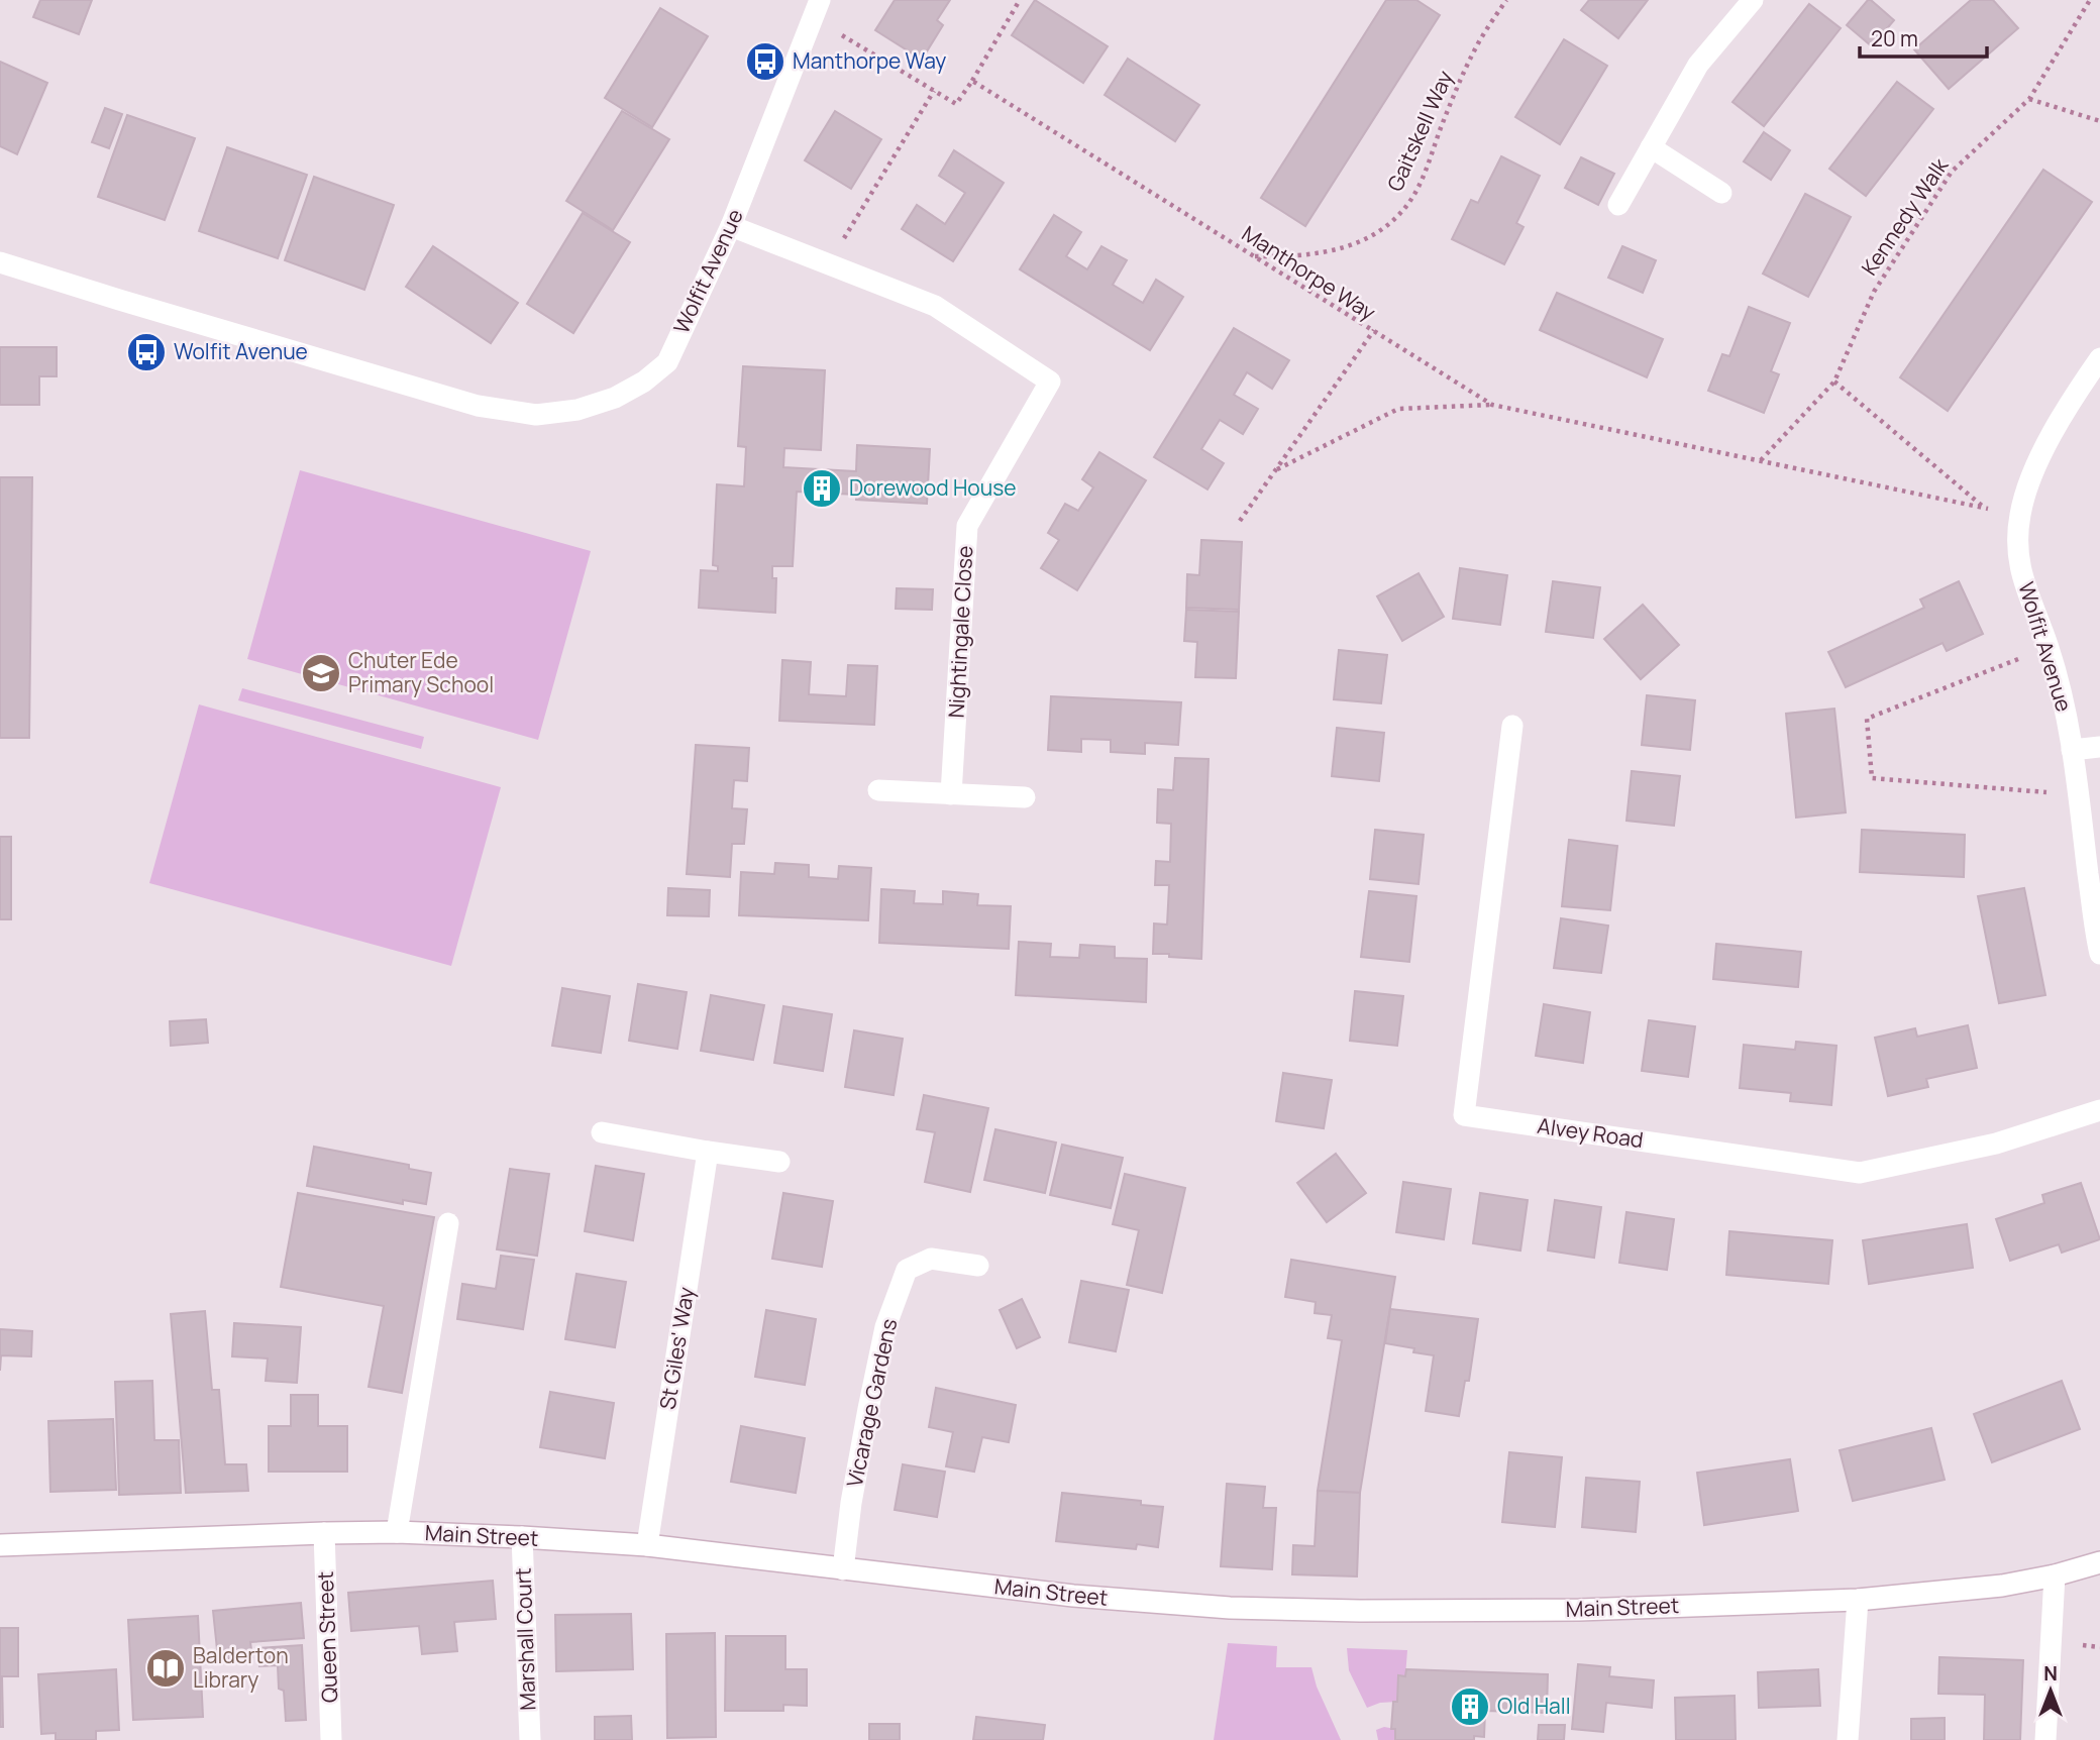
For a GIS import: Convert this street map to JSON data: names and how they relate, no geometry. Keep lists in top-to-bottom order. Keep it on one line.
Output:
{"streets":{"street":["Wolfit Avenue","Nightingale Close","Alvey Road","St Giles' Way","Vicarage Gardens","Main Street","Queen Street","Marshall Court"],"path":["Gaitskell Way","Kennedy Walk","Manthorpe Way"]},"crossings":[["Gaitskell Way","Manthorpe Way"],["Wolfit Avenue","Nightingale Close"],["St Giles' Way","Main Street"],["Vicarage Gardens","Main Street"],["Main Street","Queen Street"],["Main Street","Marshall Court"]],"places":{"bus stop":["Manthorpe Way","Wolfit Avenue"],"building":["Dorewood House","Old Hall"],"school or university":["Chuter Ede Primary School"],"library":["Balderton Library"]},"scale_bar":"20 m","north":"top"}
